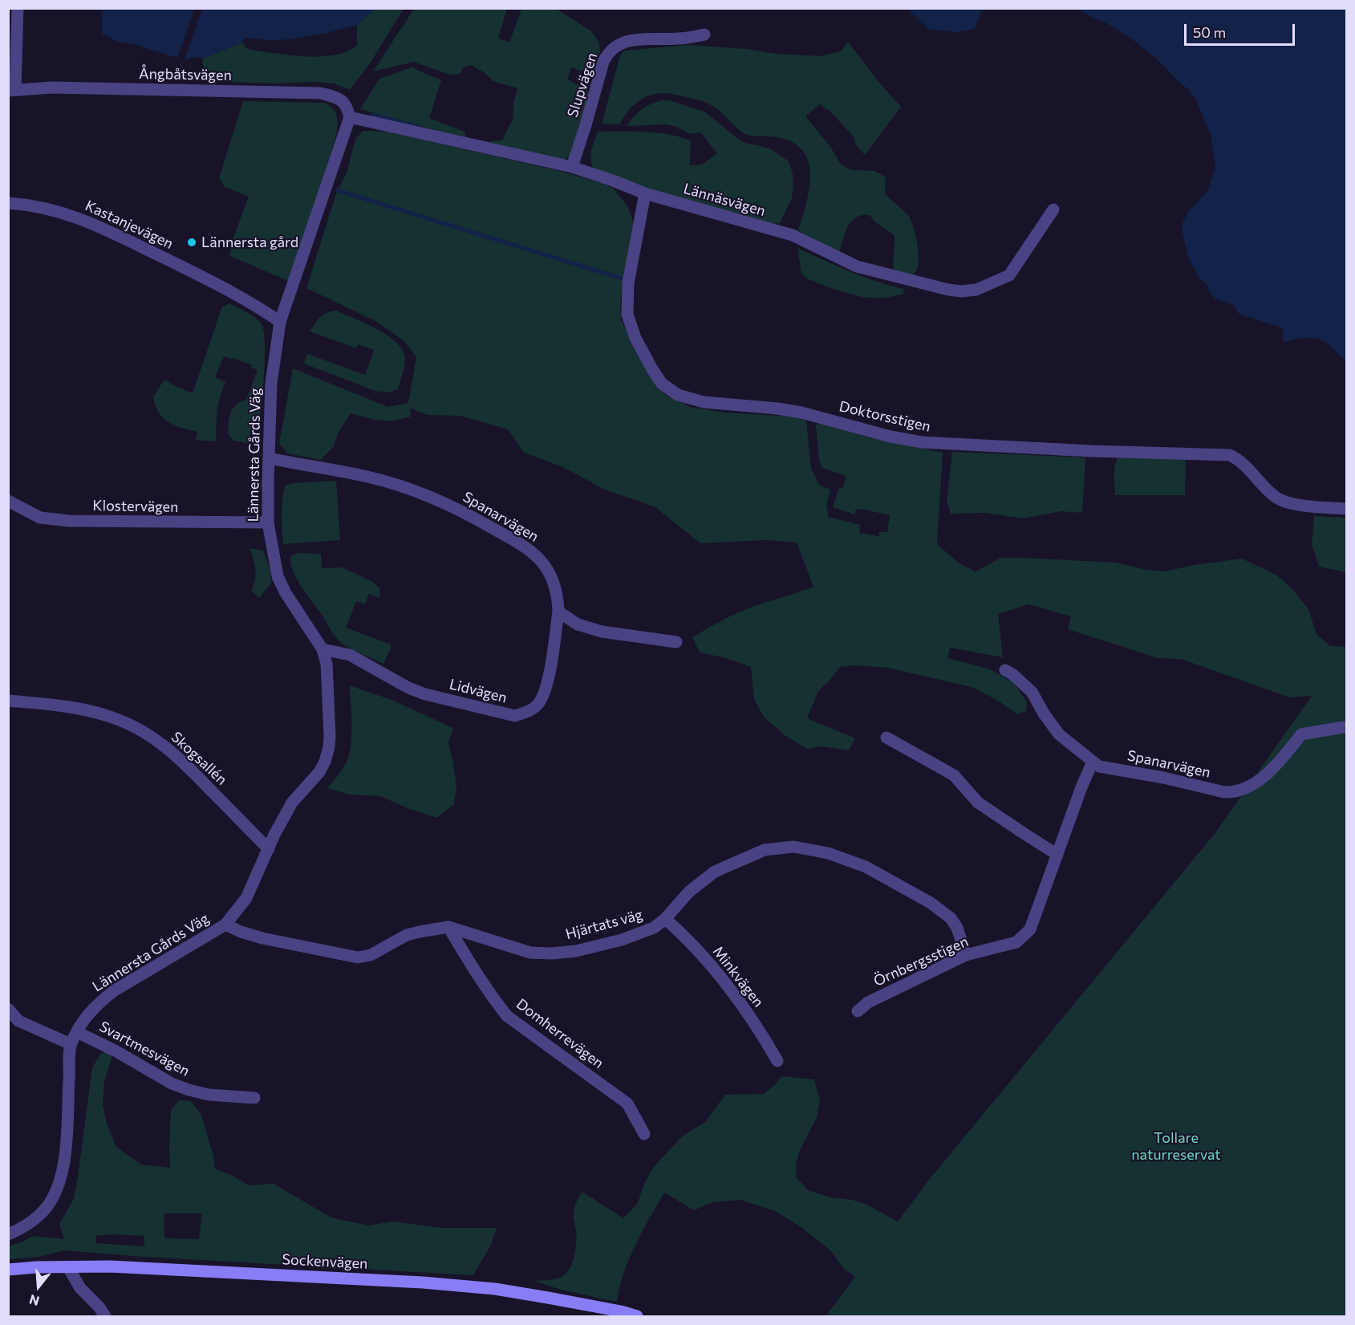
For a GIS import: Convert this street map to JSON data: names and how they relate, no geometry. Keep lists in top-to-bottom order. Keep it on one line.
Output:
{"streets":{"street":["Ångbåtsvägen","Slupvägen","Lännäsvägen","Kastanjevägen","Doktorsstigen","Lännersta Gårds Väg","Klostervägen","Spanarvägen","Lidvägen","Skogsallén","Hjärtats väg","Örnbergsstigen","Minkvägen","Domherrevägen","Svartmesvägen","Sockenvägen"]},"crossings":[["Ångbåtsvägen","Lännäsvägen"],["Ångbåtsvägen","Lännersta Gårds Väg"],["Slupvägen","Lännäsvägen"],["Lännäsvägen","Doktorsstigen"],["Lännäsvägen","Lännersta Gårds Väg"],["Kastanjevägen","Lännersta Gårds Väg"],["Lännersta Gårds Väg","Klostervägen"],["Lännersta Gårds Väg","Spanarvägen"],["Lännersta Gårds Väg","Lidvägen"],["Lännersta Gårds Väg","Skogsallén"],["Lännersta Gårds Väg","Hjärtats väg"],["Lännersta Gårds Väg","Svartmesvägen"],["Spanarvägen","Lidvägen"],["Spanarvägen","Örnbergsstigen"],["Hjärtats väg","Örnbergsstigen"],["Hjärtats väg","Minkvägen"],["Hjärtats väg","Domherrevägen"]],"parks":["Tollare naturreservat"],"places":["Lännersta gård"],"scale_bar":"50 m","north":"bottom"}
